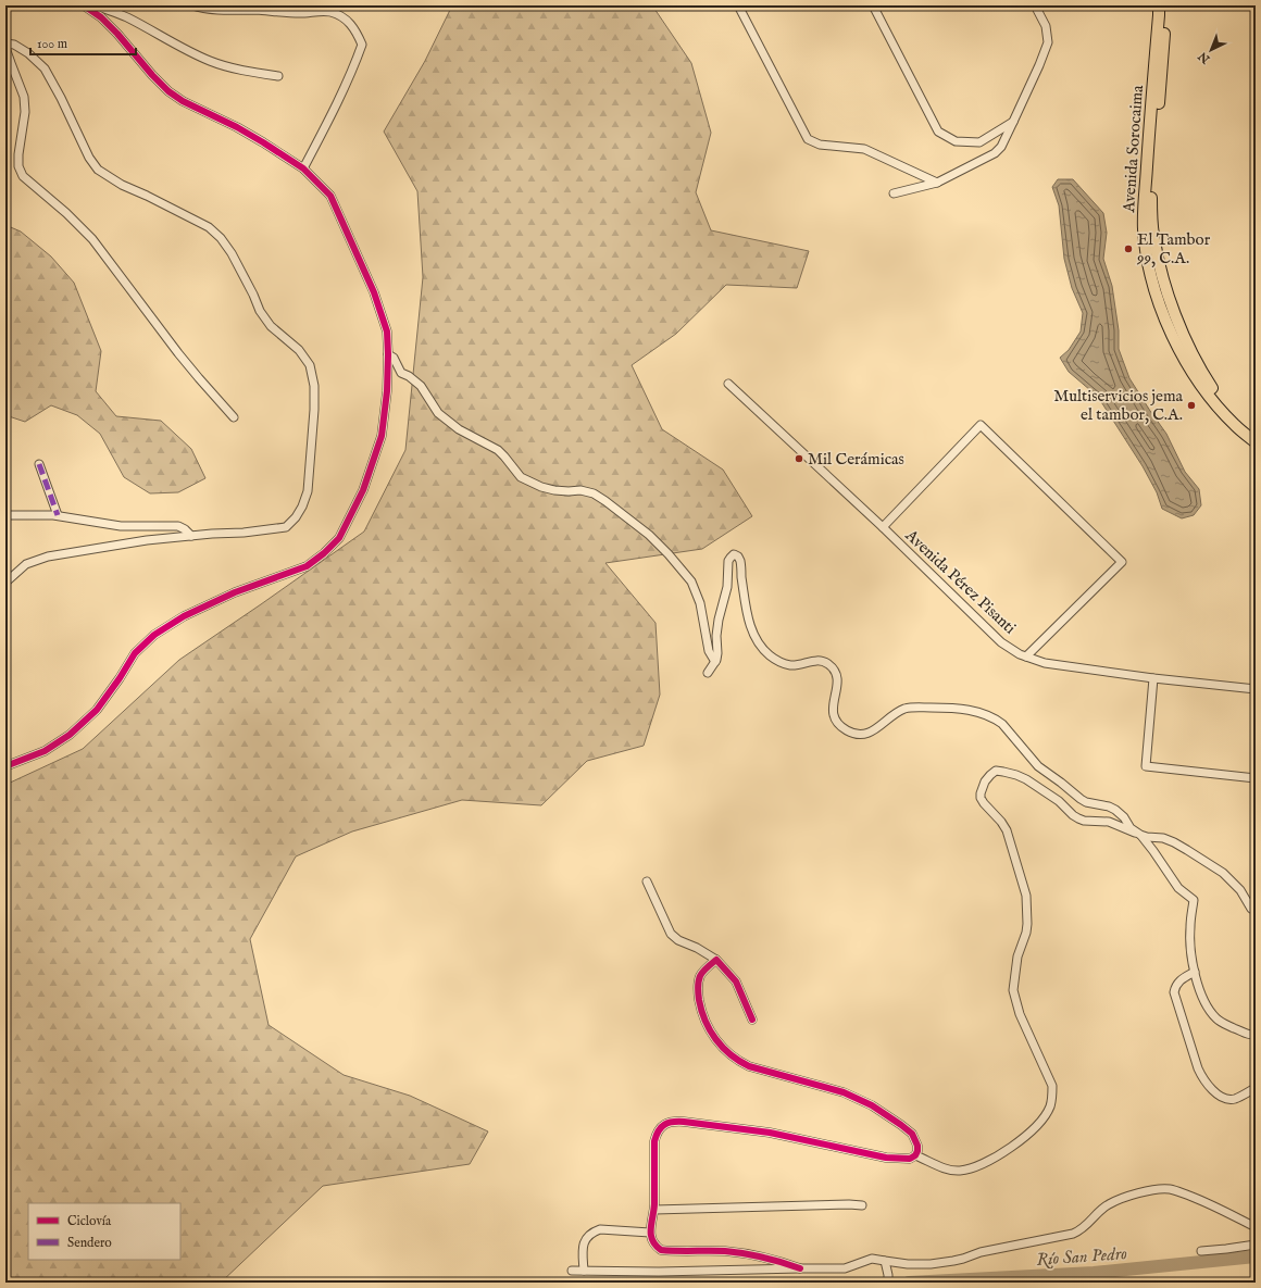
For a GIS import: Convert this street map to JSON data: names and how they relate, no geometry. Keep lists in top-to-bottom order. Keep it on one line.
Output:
{"streets":{"main road":["Avenida Sorocaima"],"street":["Avenida Pérez Pisanti"]},"water":["Río San Pedro"],"places":["El Tambor 99, C.A.","Multiservicios jema el tambor, C.A.","Mil Cerámicas"],"legend":["Ciclovía","Sendero"],"scale_bar":"100 m","north":"bottom left"}
